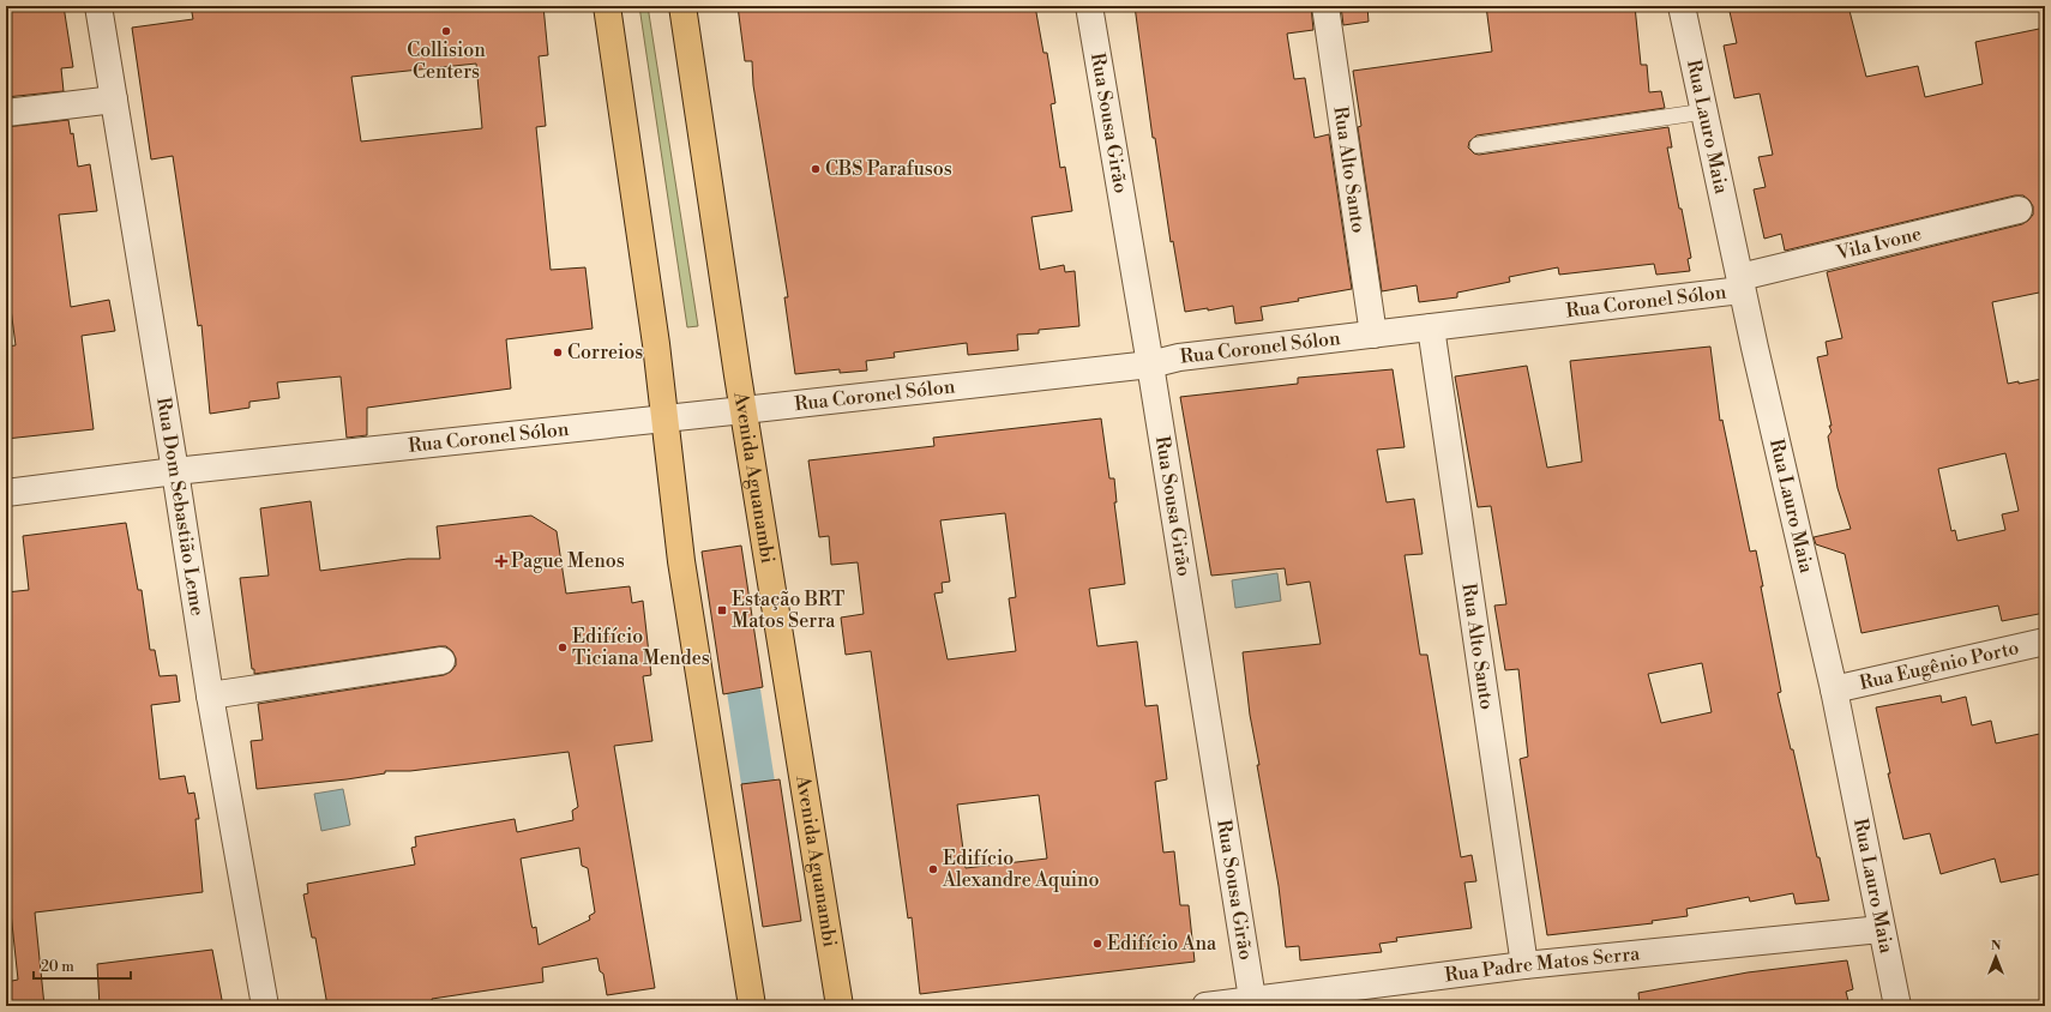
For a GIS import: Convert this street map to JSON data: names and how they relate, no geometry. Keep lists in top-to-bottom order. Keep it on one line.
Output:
{"streets":{"main road":["Avenida Aguanambi"],"street":["Rua Sousa Girão","Rua Lauro Maia","Rua Alto Santo","Vila Ivone","Rua Coronel Sólon","Rua Dom Sebastião Leme","Rua Eugênio Porto","Rua Padre Matos Serra"]},"crossings":[["Rua Sousa Girão","Rua Coronel Sólon"],["Rua Sousa Girão","Rua Padre Matos Serra"],["Rua Lauro Maia","Vila Ivone"],["Rua Lauro Maia","Rua Coronel Sólon"],["Rua Lauro Maia","Rua Eugênio Porto"],["Rua Lauro Maia","Rua Padre Matos Serra"],["Rua Alto Santo","Rua Coronel Sólon"],["Rua Alto Santo","Rua Padre Matos Serra"],["Vila Ivone","Rua Coronel Sólon"],["Rua Coronel Sólon","Avenida Aguanambi"],["Rua Coronel Sólon","Rua Dom Sebastião Leme"]],"places":{"other":["Collision Centers","CBS Parafusos","Correios","Edifício Ticiana Mendes","Edifício Alexandre Aquino","Edifício Ana"],"health":["Pague Menos"],"transit":["Estação BRT Matos Serra"]},"scale_bar":"20 m","north":"top"}
